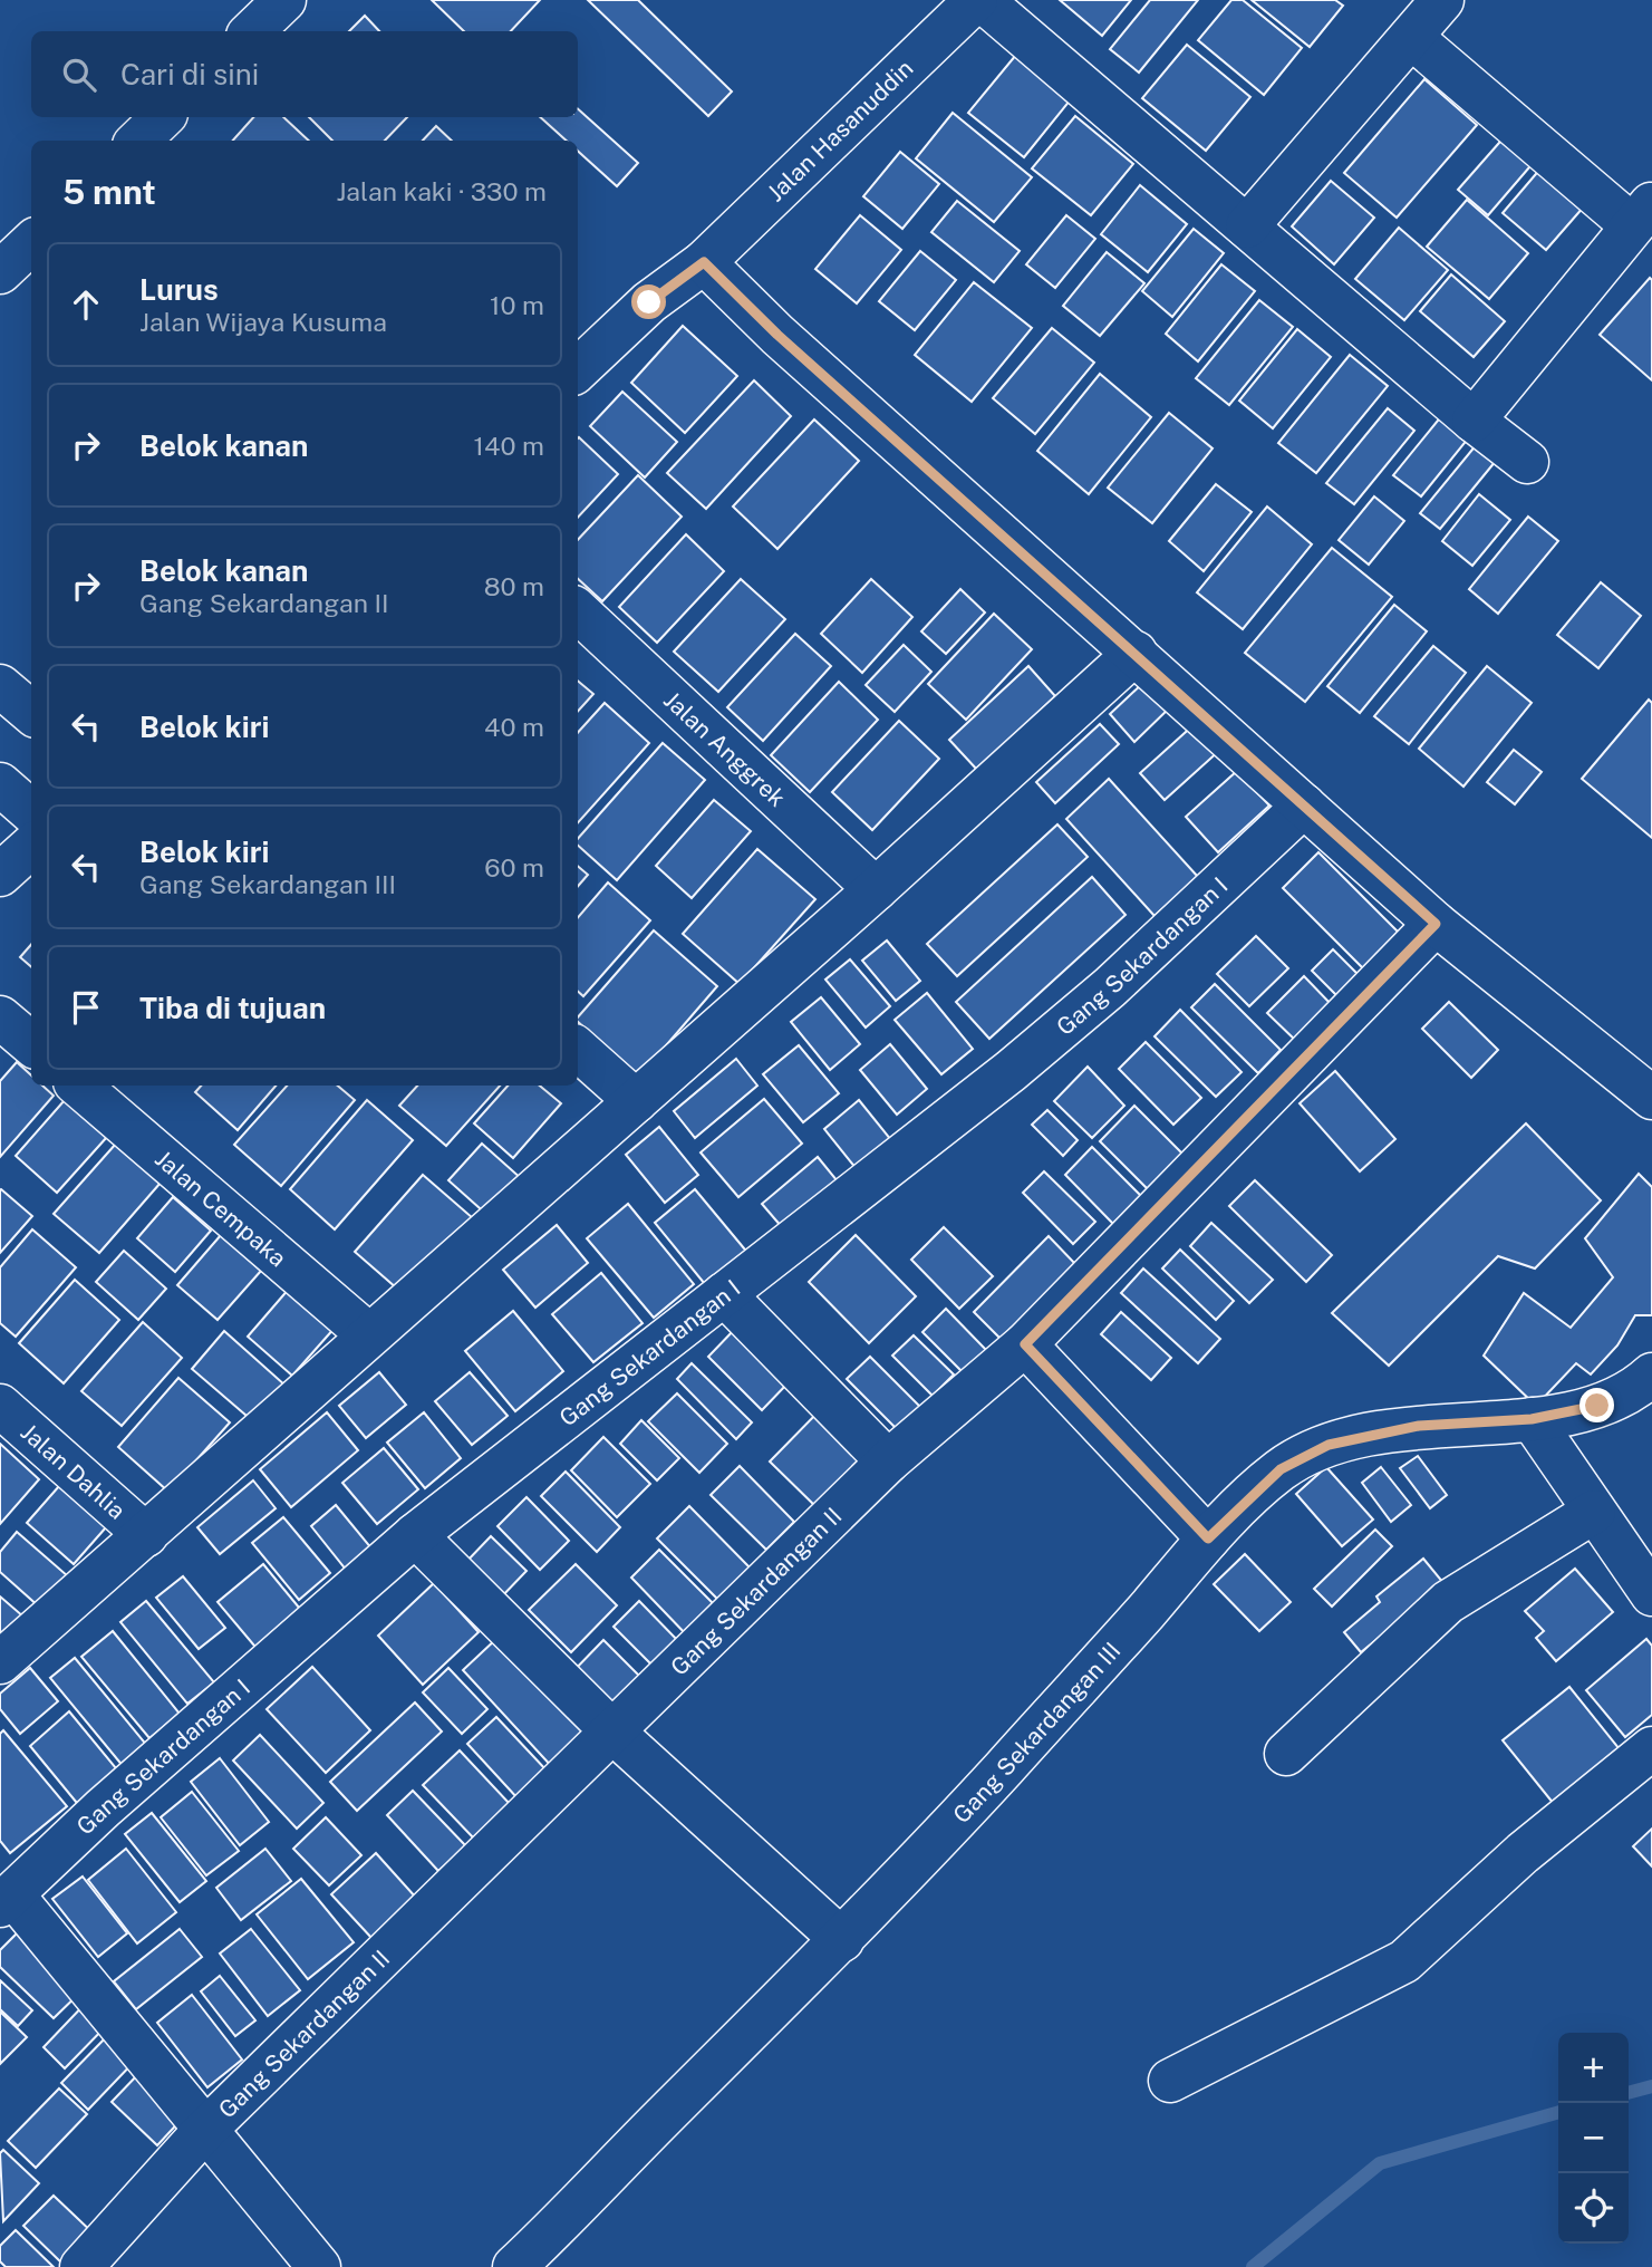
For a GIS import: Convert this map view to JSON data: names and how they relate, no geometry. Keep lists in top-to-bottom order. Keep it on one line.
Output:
{"streets":{"street":["Jalan Hasanuddin","Jalan Anggrek","Gang Sekardangan I","Jalan Cempaka","Jalan Dahlia","Gang Sekardangan II","Gang Sekardangan III"]},"page":{"search":"Cari di sini","heading":["5 mnt","Jalan kaki · 330 m"],"list":[["Lurus","Jalan Wijaya Kusuma","10 m"],["Belok kanan","140 m"],["Belok kanan","Gang Sekardangan II","80 m"],["Belok kiri","40 m"],["Belok kiri","Gang Sekardangan III","60 m"],"Tiba di tujuan"],"map_buttons":["+","−"]}}
